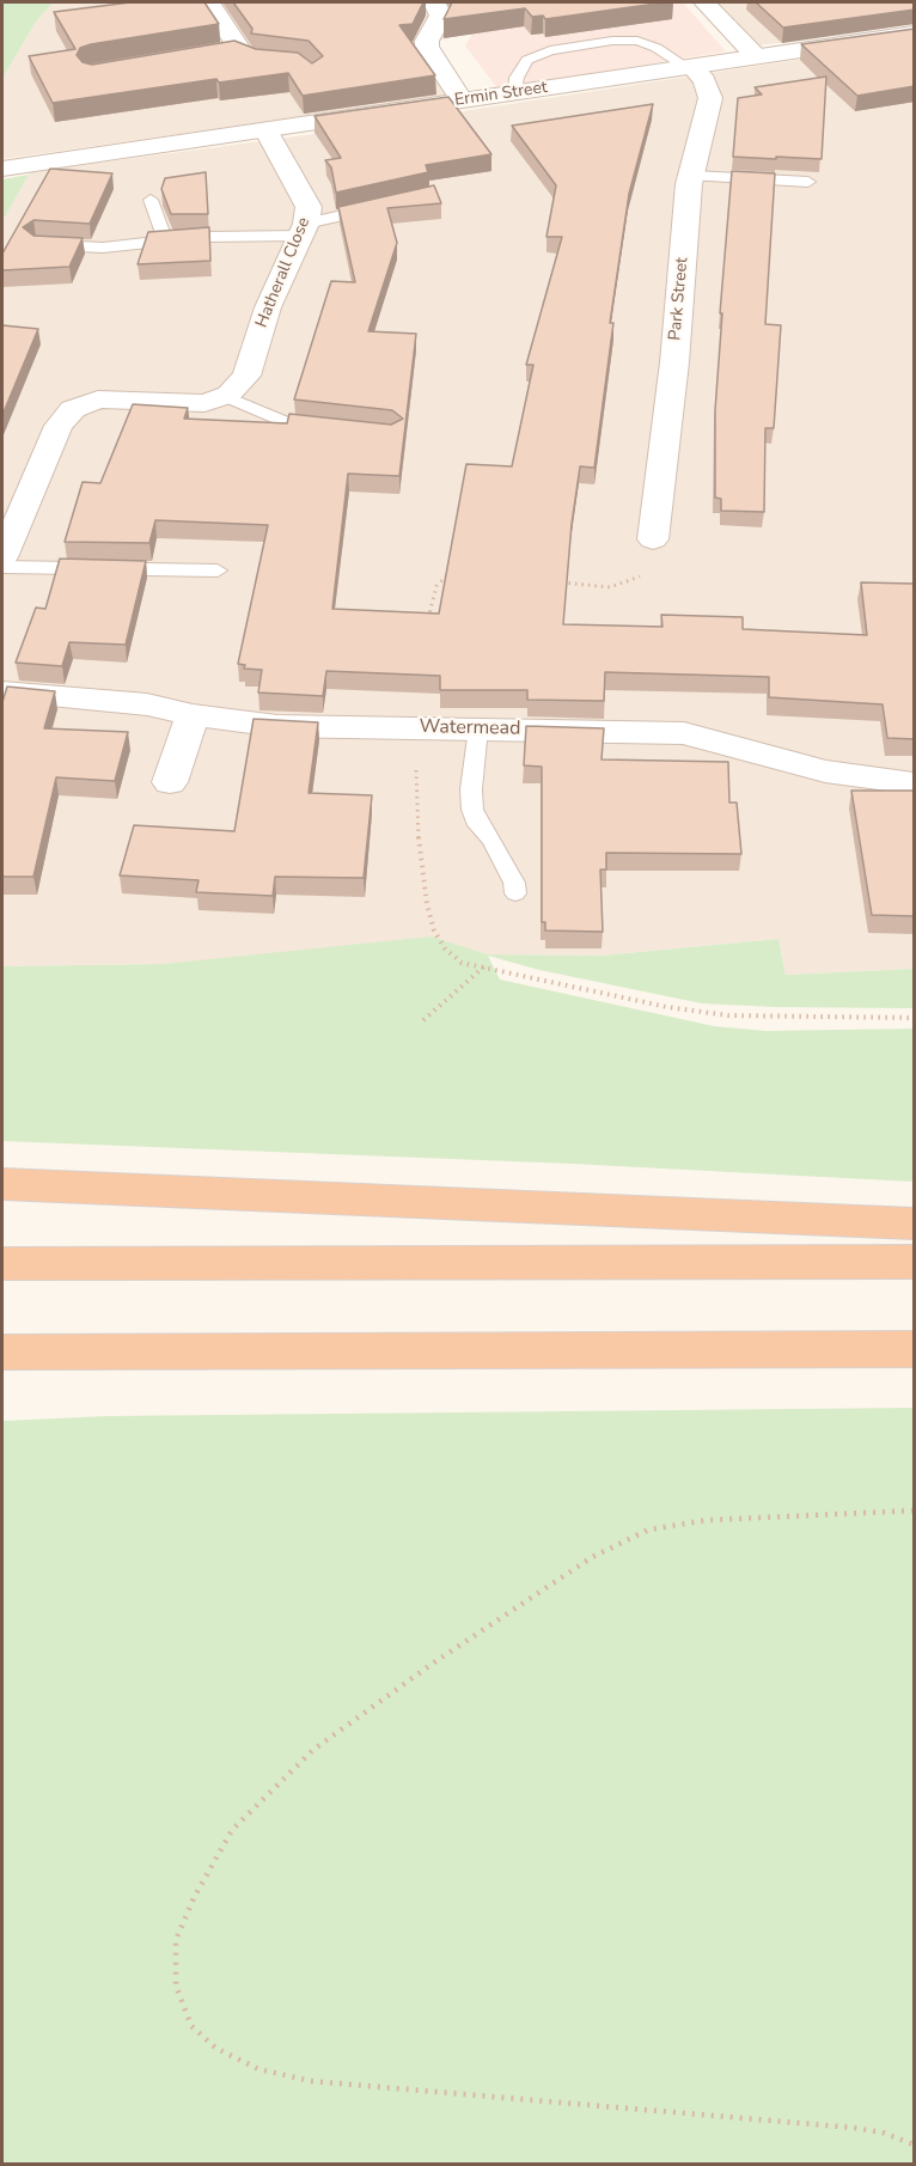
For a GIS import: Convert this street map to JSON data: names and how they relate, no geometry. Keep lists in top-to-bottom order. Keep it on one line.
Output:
{"streets":{"street":["Ermin Street","Hatherall Close","Park Street","Watermead"]},"crossings":[["Ermin Street","Hatherall Close"],["Ermin Street","Park Street"]]}
